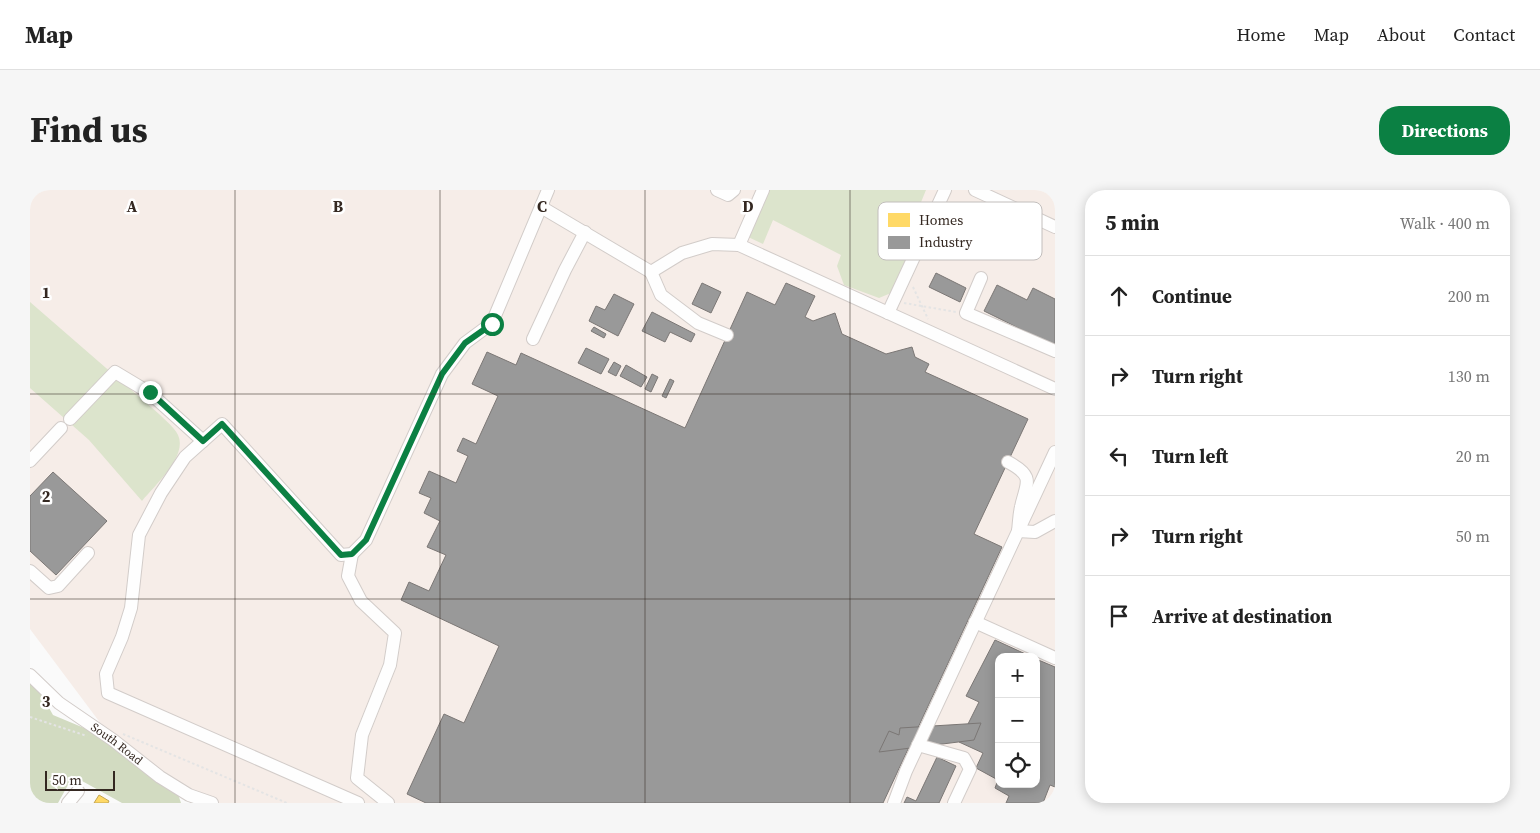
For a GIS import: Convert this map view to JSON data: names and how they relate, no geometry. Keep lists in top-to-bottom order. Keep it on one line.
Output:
{"streets":{"street":["South Road"]},"legend":["Homes","Industry"],"scale_bar":"50 m","page":{"header":"Map","nav":["Home","Map","About","Contact"],"title":"Find us","buttons":"Directions","heading":["5 min","Walk · 400 m"],"list":[["Continue","200 m"],["Turn right","130 m"],["Turn left","20 m"],["Turn right","50 m"],"Arrive at destination"],"map_buttons":["+","−"],"scale":"50 m"},"grid":{"columns":["A","B","C","D"],"rows":["1","2","3"]}}
